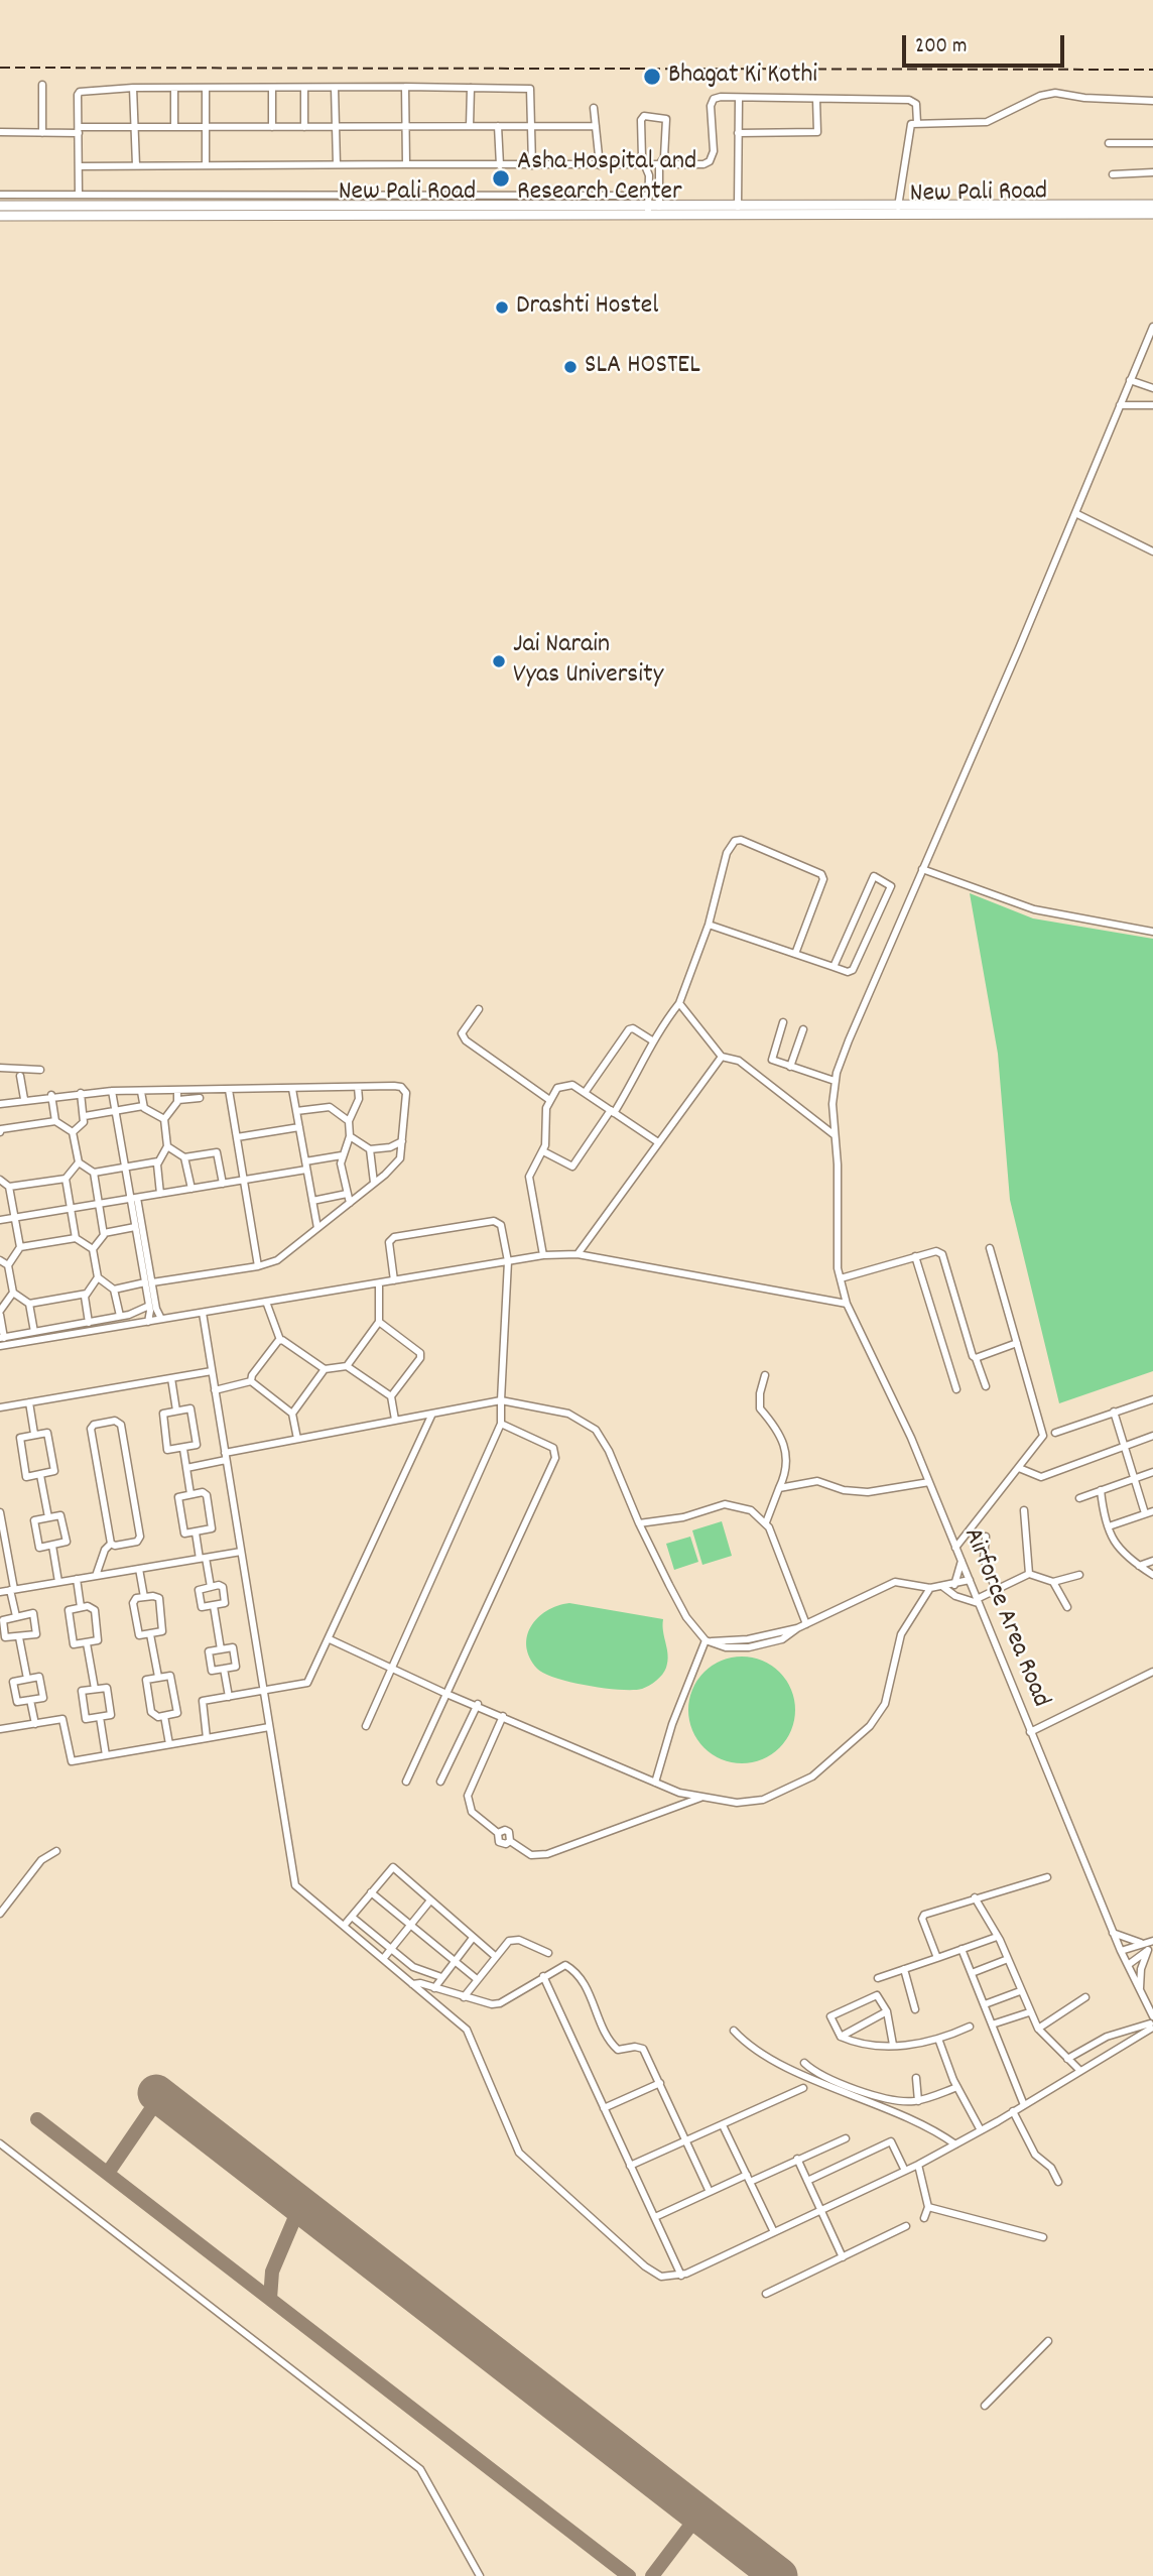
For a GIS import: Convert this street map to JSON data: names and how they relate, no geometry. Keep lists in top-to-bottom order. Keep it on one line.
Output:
{"streets":{"highway":["New Pali Road"],"street":["Airforce Area Road"]},"places":["Bhagat Ki Kothi","Asha Hospital and Research Center","Drashti Hostel","SLA HOSTEL","Jai Narain Vyas University"],"scale_bar":"200 m"}
